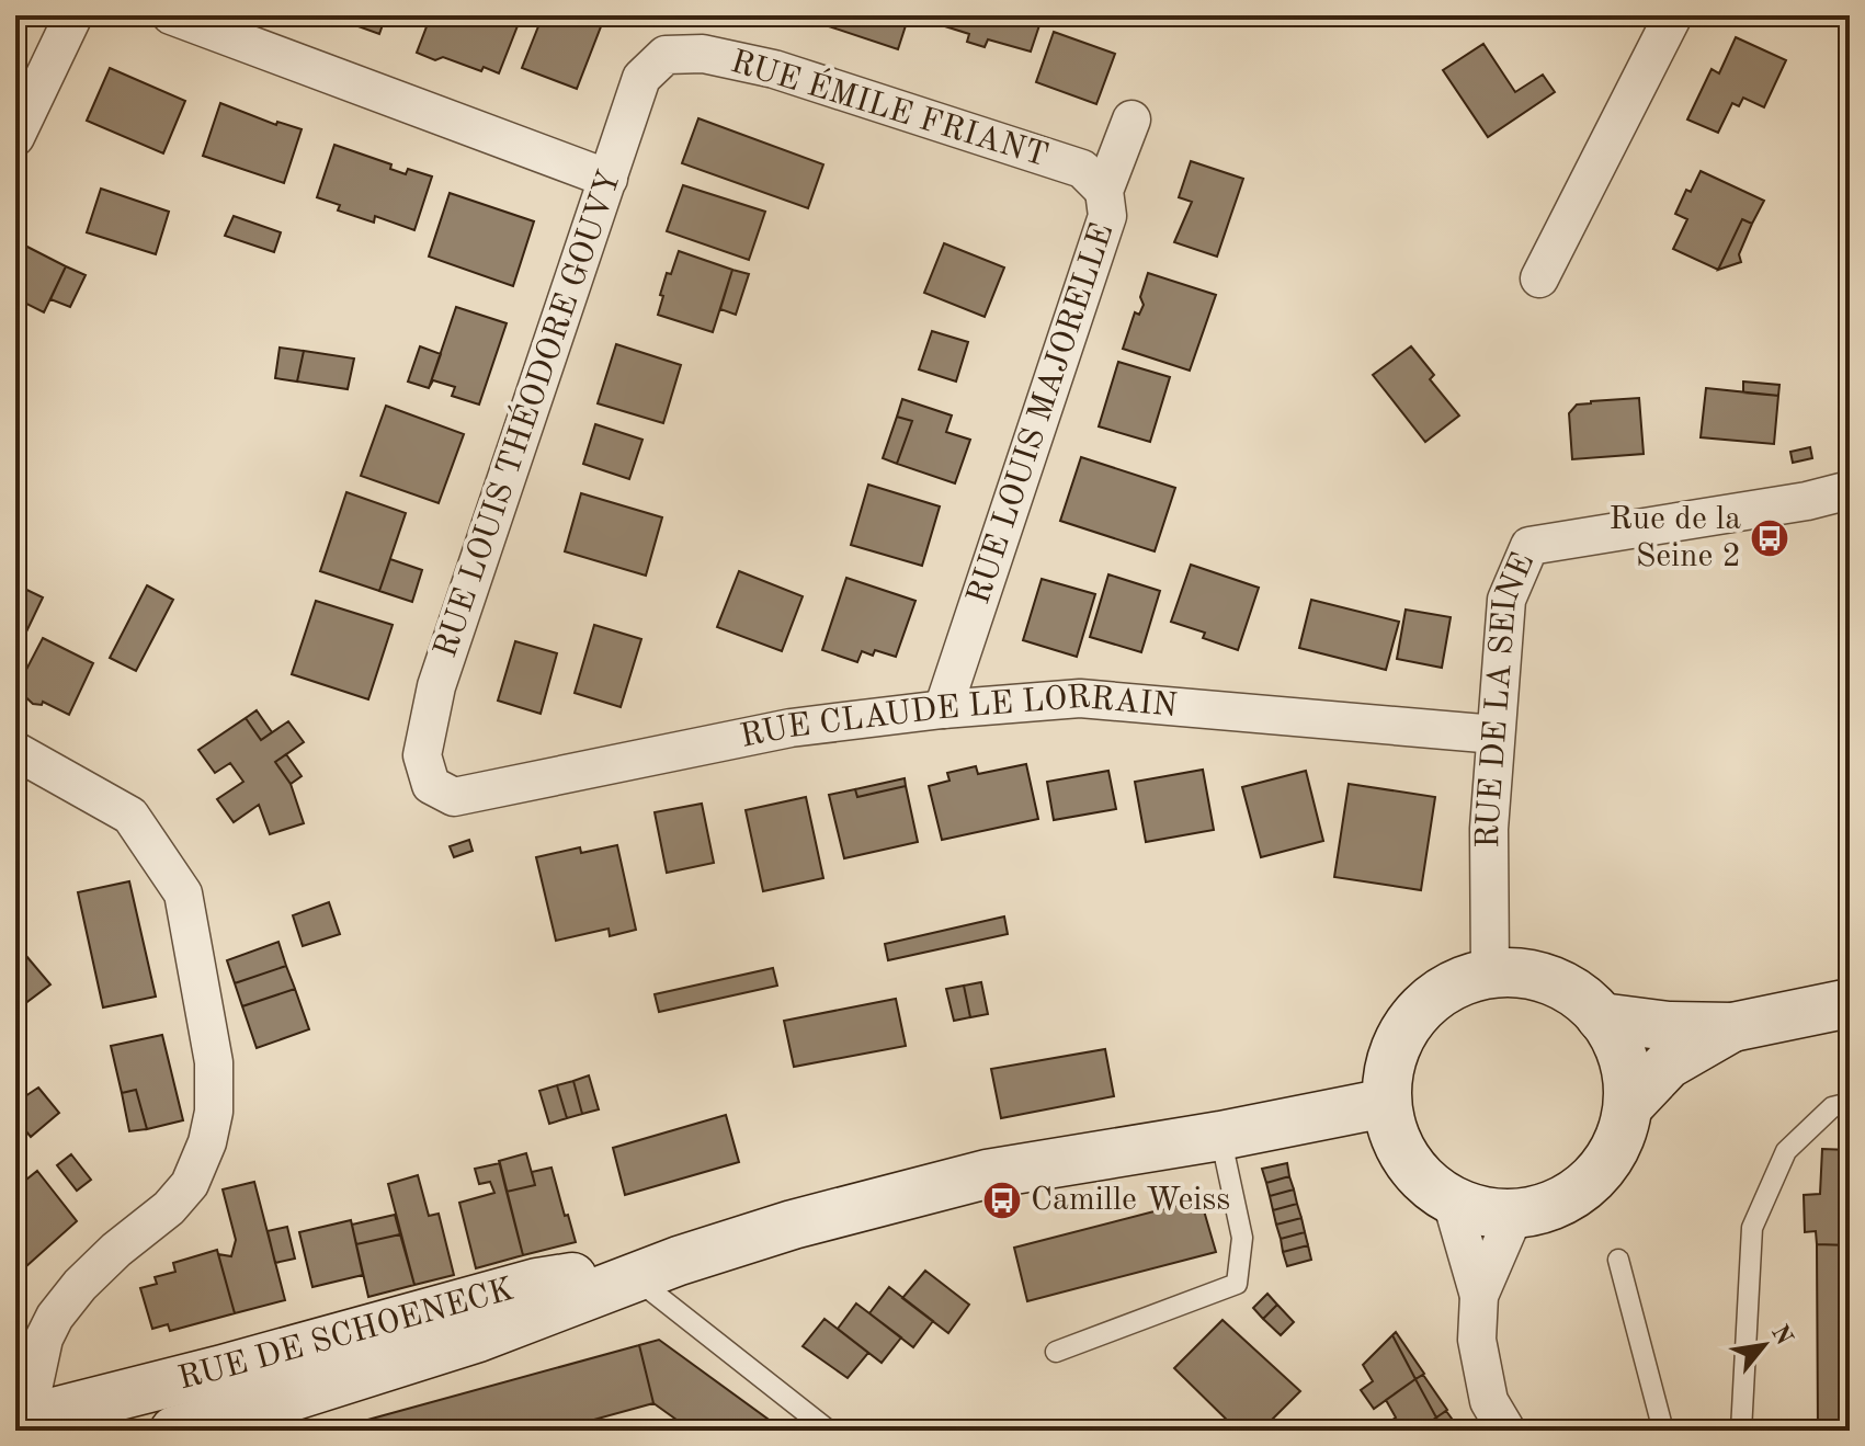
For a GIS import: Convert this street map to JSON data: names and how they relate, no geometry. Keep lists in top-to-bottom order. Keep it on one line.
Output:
{"streets":{"main road":["RUE DE SCHOENECK"],"street":["RUE ÉMILE FRIANT","RUE LOUIS THÉODORE GOUVY","RUE LOUIS MAJORELLE","RUE DE LA SEINE","RUE CLAUDE LE LORRAIN"]},"crossings":[["RUE ÉMILE FRIANT","RUE LOUIS THÉODORE GOUVY"],["RUE ÉMILE FRIANT","RUE LOUIS MAJORELLE"],["RUE LOUIS THÉODORE GOUVY","RUE CLAUDE LE LORRAIN"],["RUE LOUIS MAJORELLE","RUE CLAUDE LE LORRAIN"],["RUE DE LA SEINE","RUE CLAUDE LE LORRAIN"],["RUE DE LA SEINE","RUE DE SCHOENECK"]],"places":{"bus stop":["Rue de la Seine 2","Camille Weiss"]},"north":"top right"}
